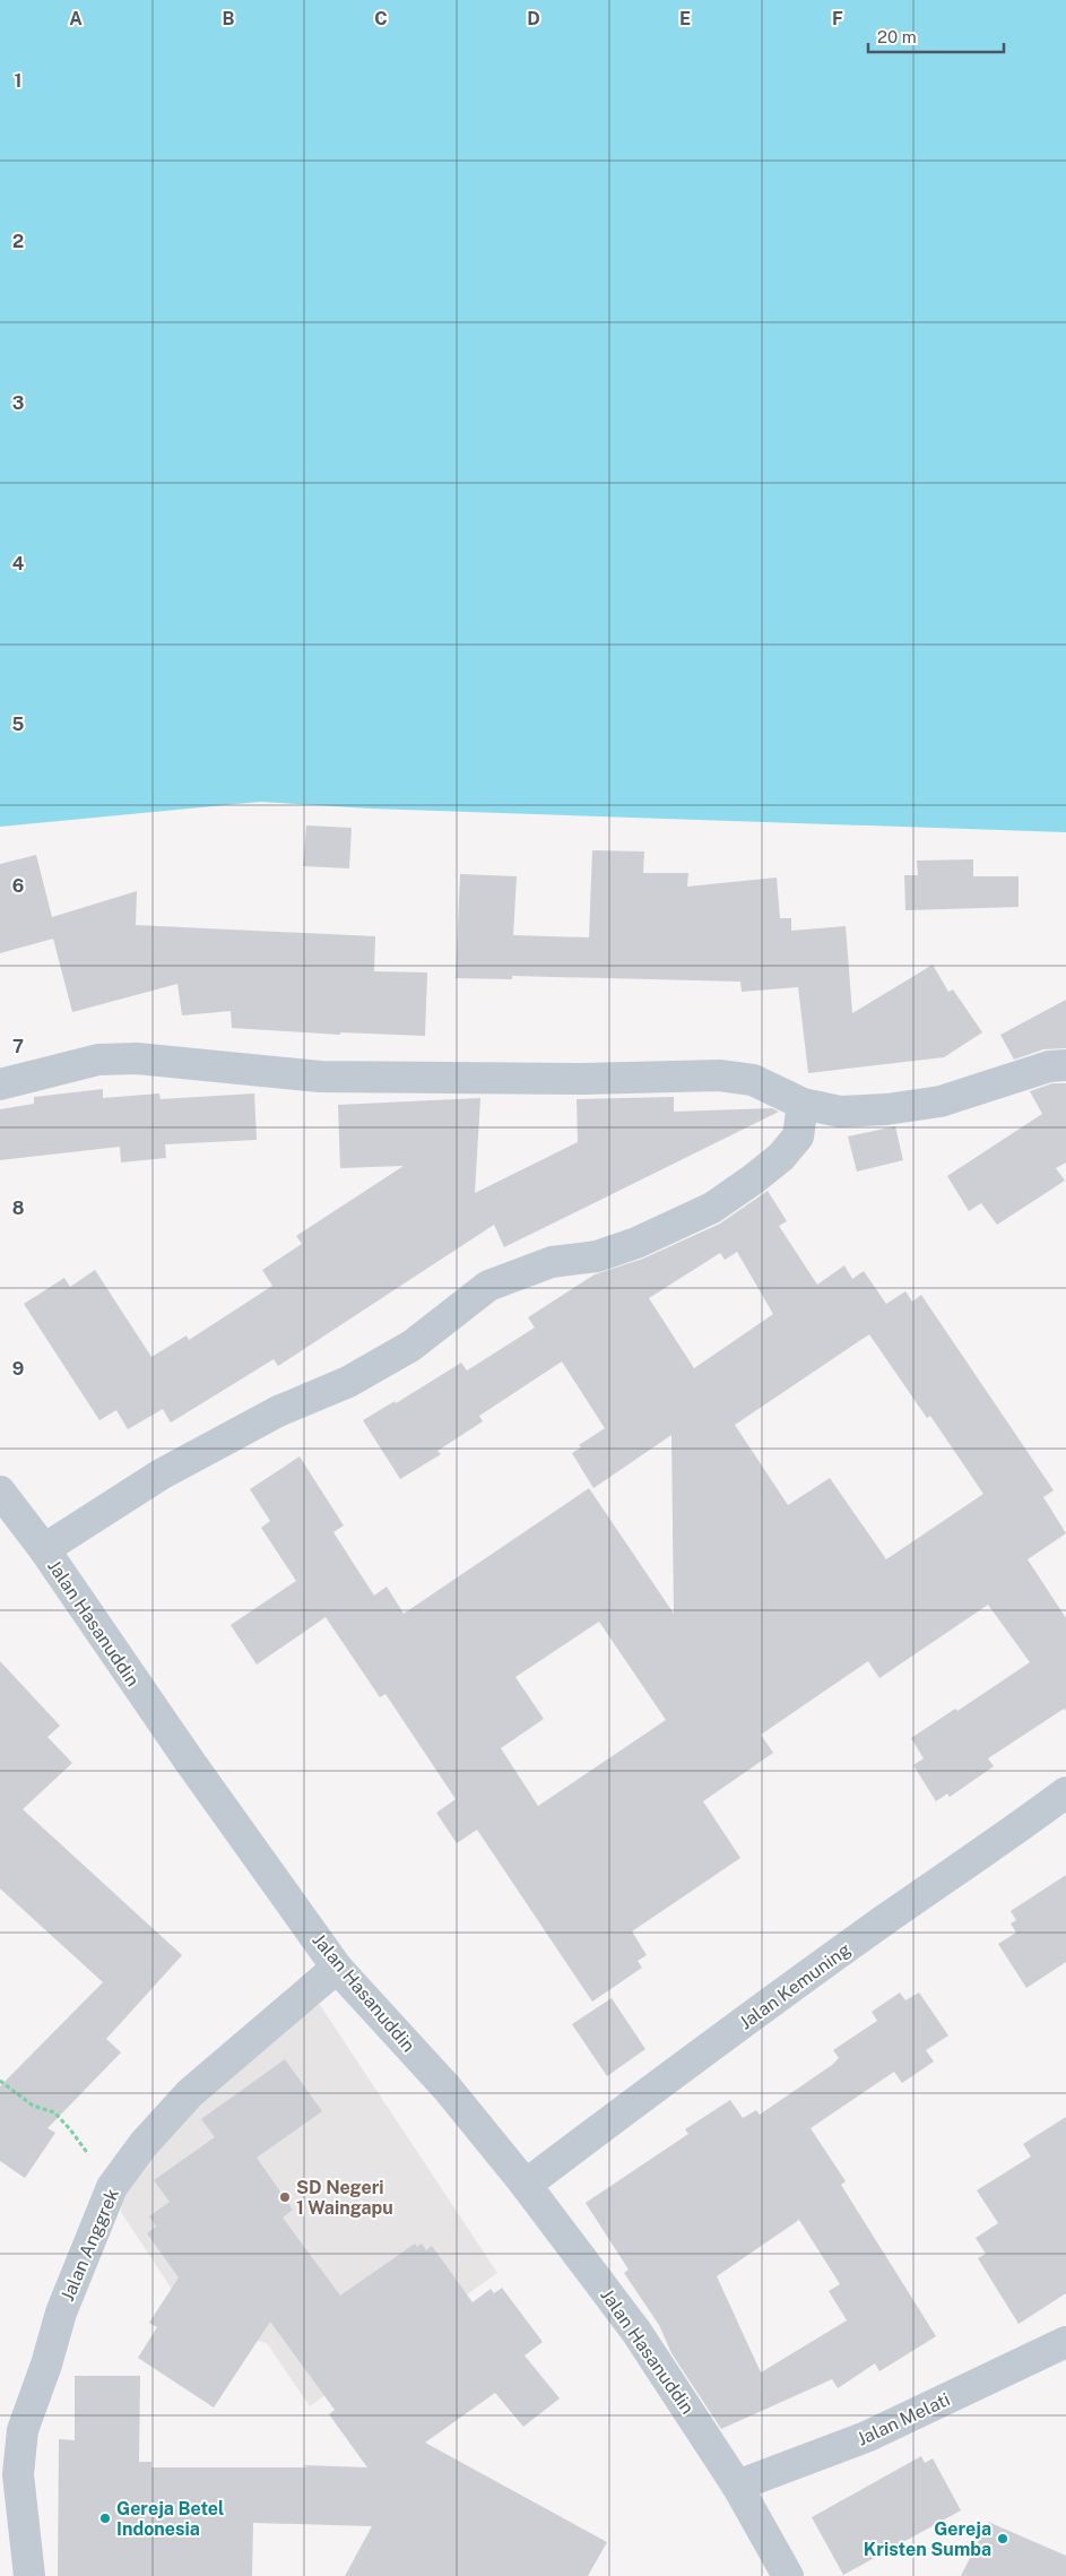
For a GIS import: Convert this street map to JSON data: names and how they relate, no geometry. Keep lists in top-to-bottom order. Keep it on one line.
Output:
{"streets":{"street":["Jalan Hasanuddin","Jalan Kemuning","Jalan Anggrek","Jalan Melati"]},"crossings":[["Jalan Hasanuddin","Jalan Kemuning"],["Jalan Hasanuddin","Jalan Anggrek"],["Jalan Hasanuddin","Jalan Melati"]],"places":["SD Negeri 1 Waingapu","Gereja Betel Indonesia","Gereja Kristen Sumba"],"scale_bar":"20 m","grid":{"columns":["A","B","C","D","E","F"],"rows":["1","2","3","4","5","6","7","8","9"]}}
